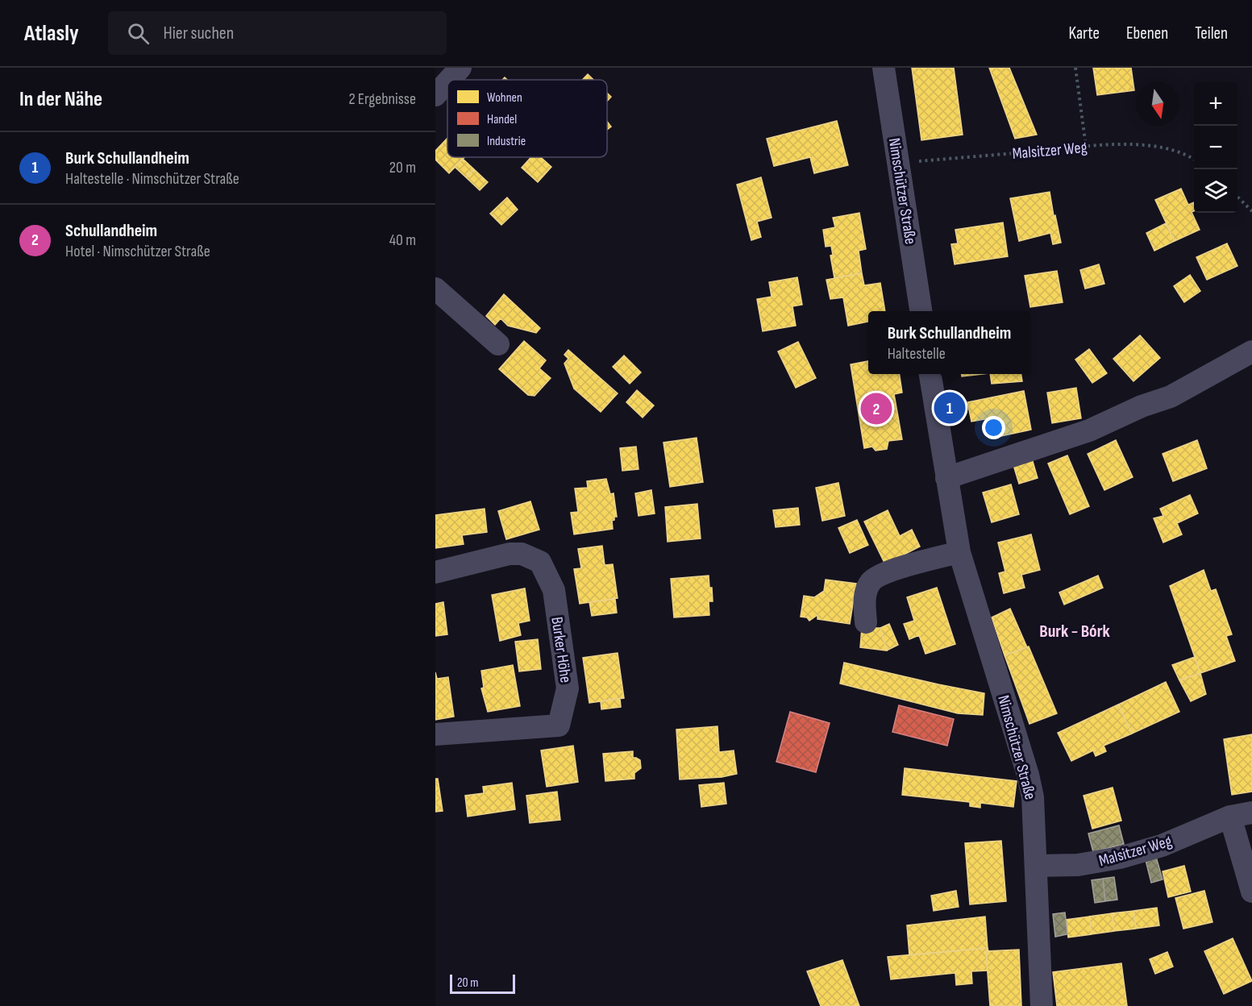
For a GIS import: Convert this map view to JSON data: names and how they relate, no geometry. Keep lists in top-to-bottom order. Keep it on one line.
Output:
{"streets":{"street":["Malsitzer Weg","Nimschützer Straße","Burker Höhe"]},"crossings":[["Malsitzer Weg","Nimschützer Straße"]],"districts":["Burk - Bórk"],"legend":["Wohnen","Handel","Industrie"],"scale_bar":"20 m","north":"bottom","page":{"header":"Atlasly","search":"Hier suchen","nav":["Karte","Ebenen","Teilen"],"heading":["In der Nähe","2 Ergebnisse"],"map_buttons":["+","−"],"list":[{"mark":"1","name":"Burk Schullandheim","note":"Haltestelle · Nimschützer Straße","value":"20 m"},{"mark":"2","name":"Schullandheim","note":"Hotel · Nimschützer Straße","value":"40 m"}],"popup":["Burk Schullandheim","Haltestelle"],"pins":["1","2"],"scale":"20 m"}}
